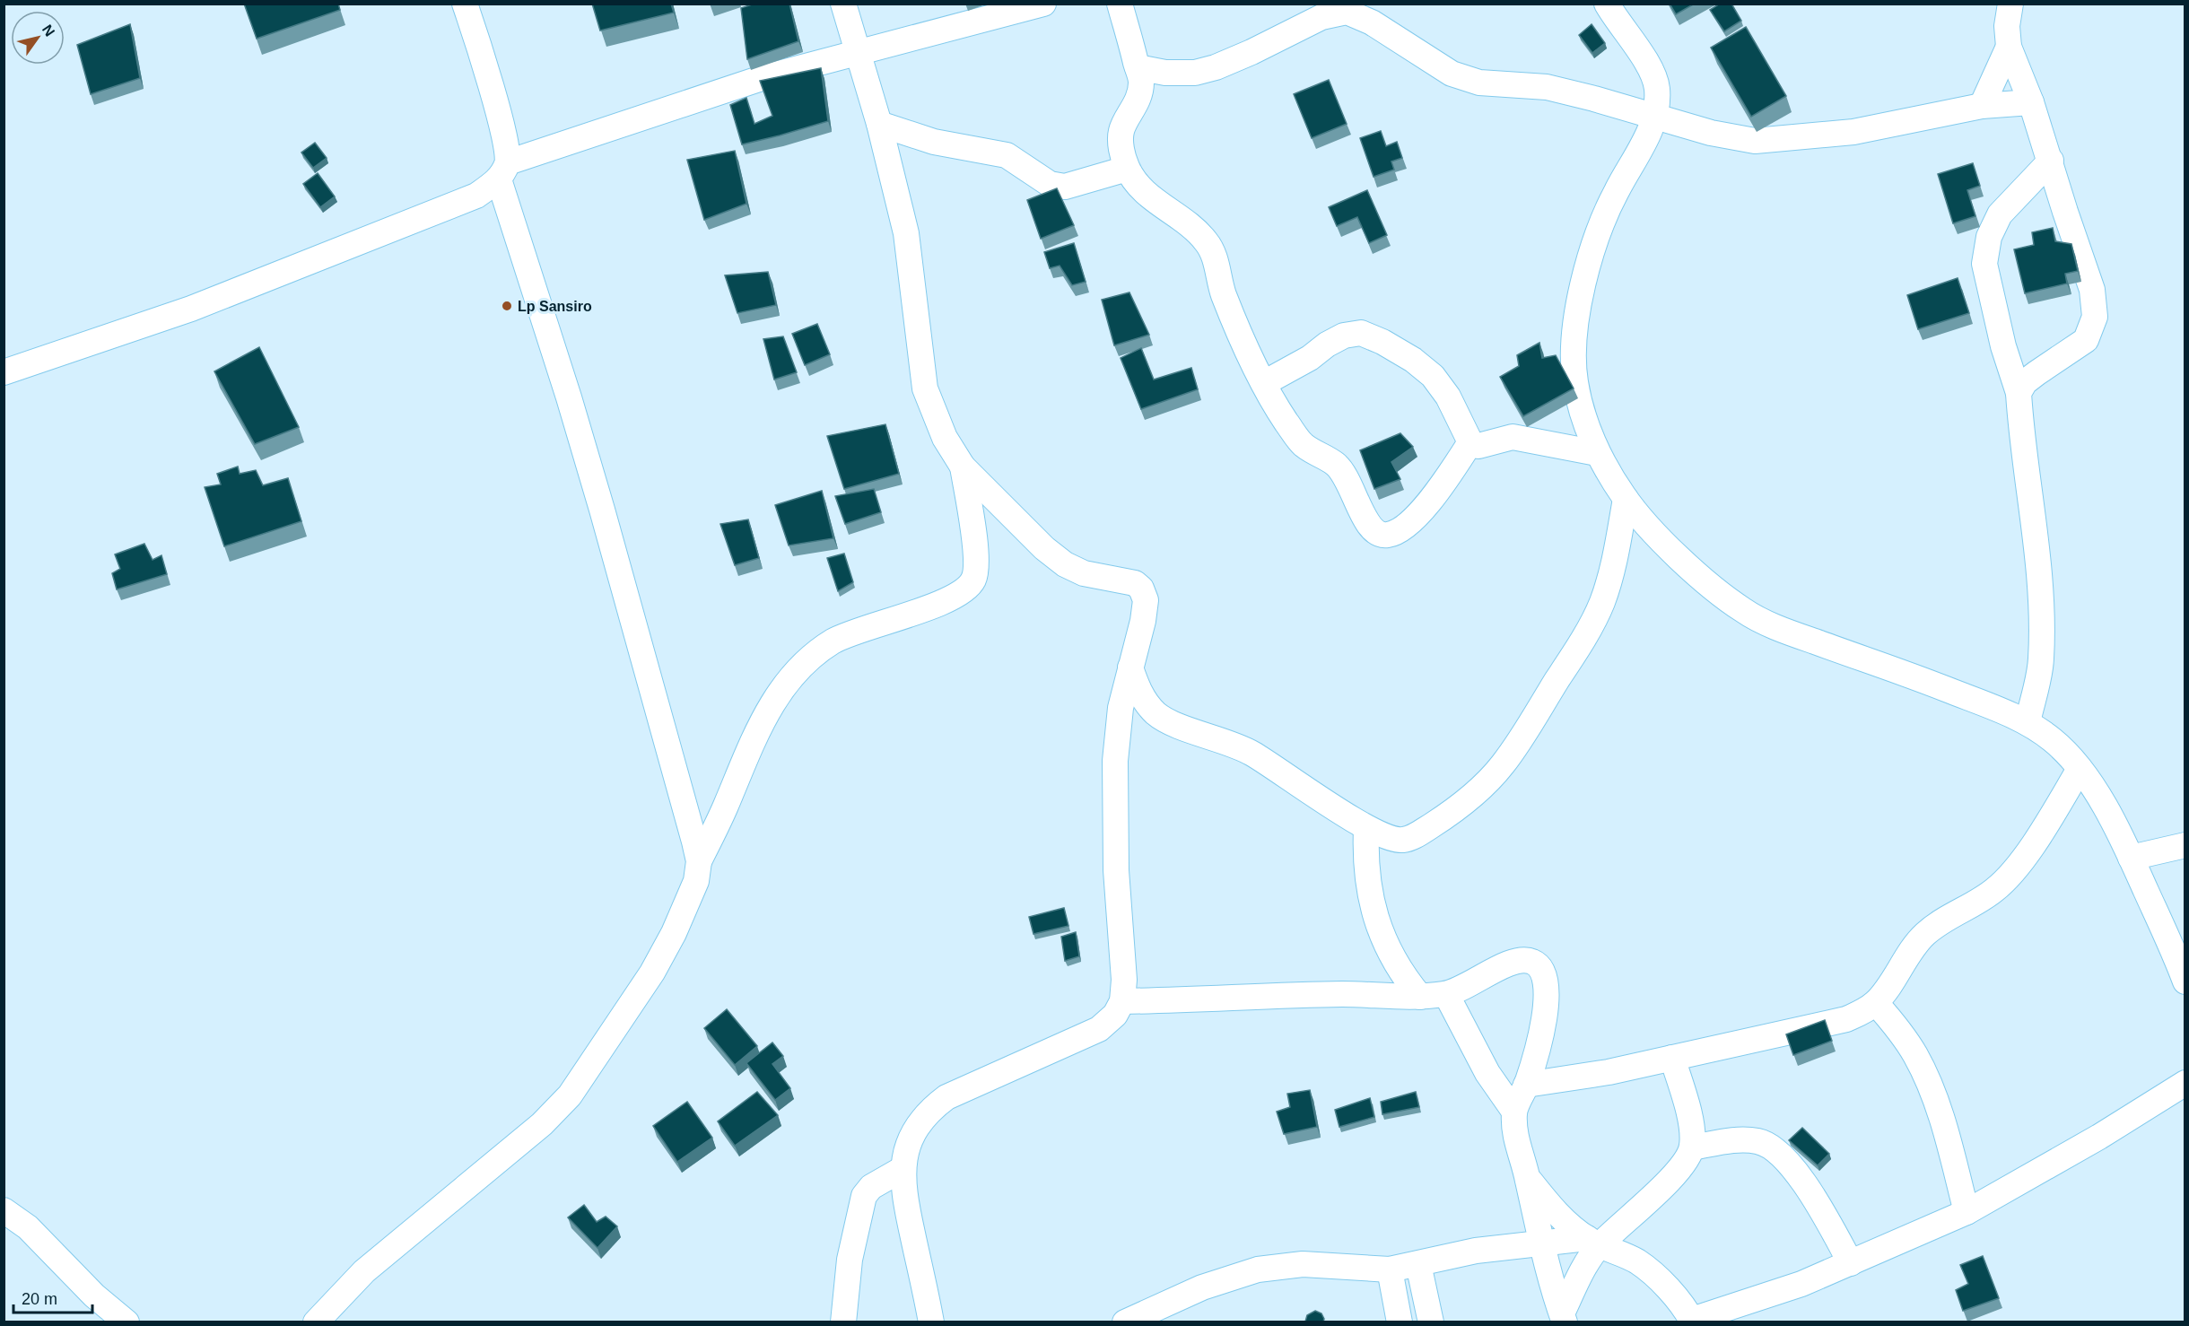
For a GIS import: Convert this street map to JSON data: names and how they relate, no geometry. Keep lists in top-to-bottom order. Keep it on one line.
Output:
{"places":["Lp Sansiro"],"scale_bar":"20 m","north":"top right"}
